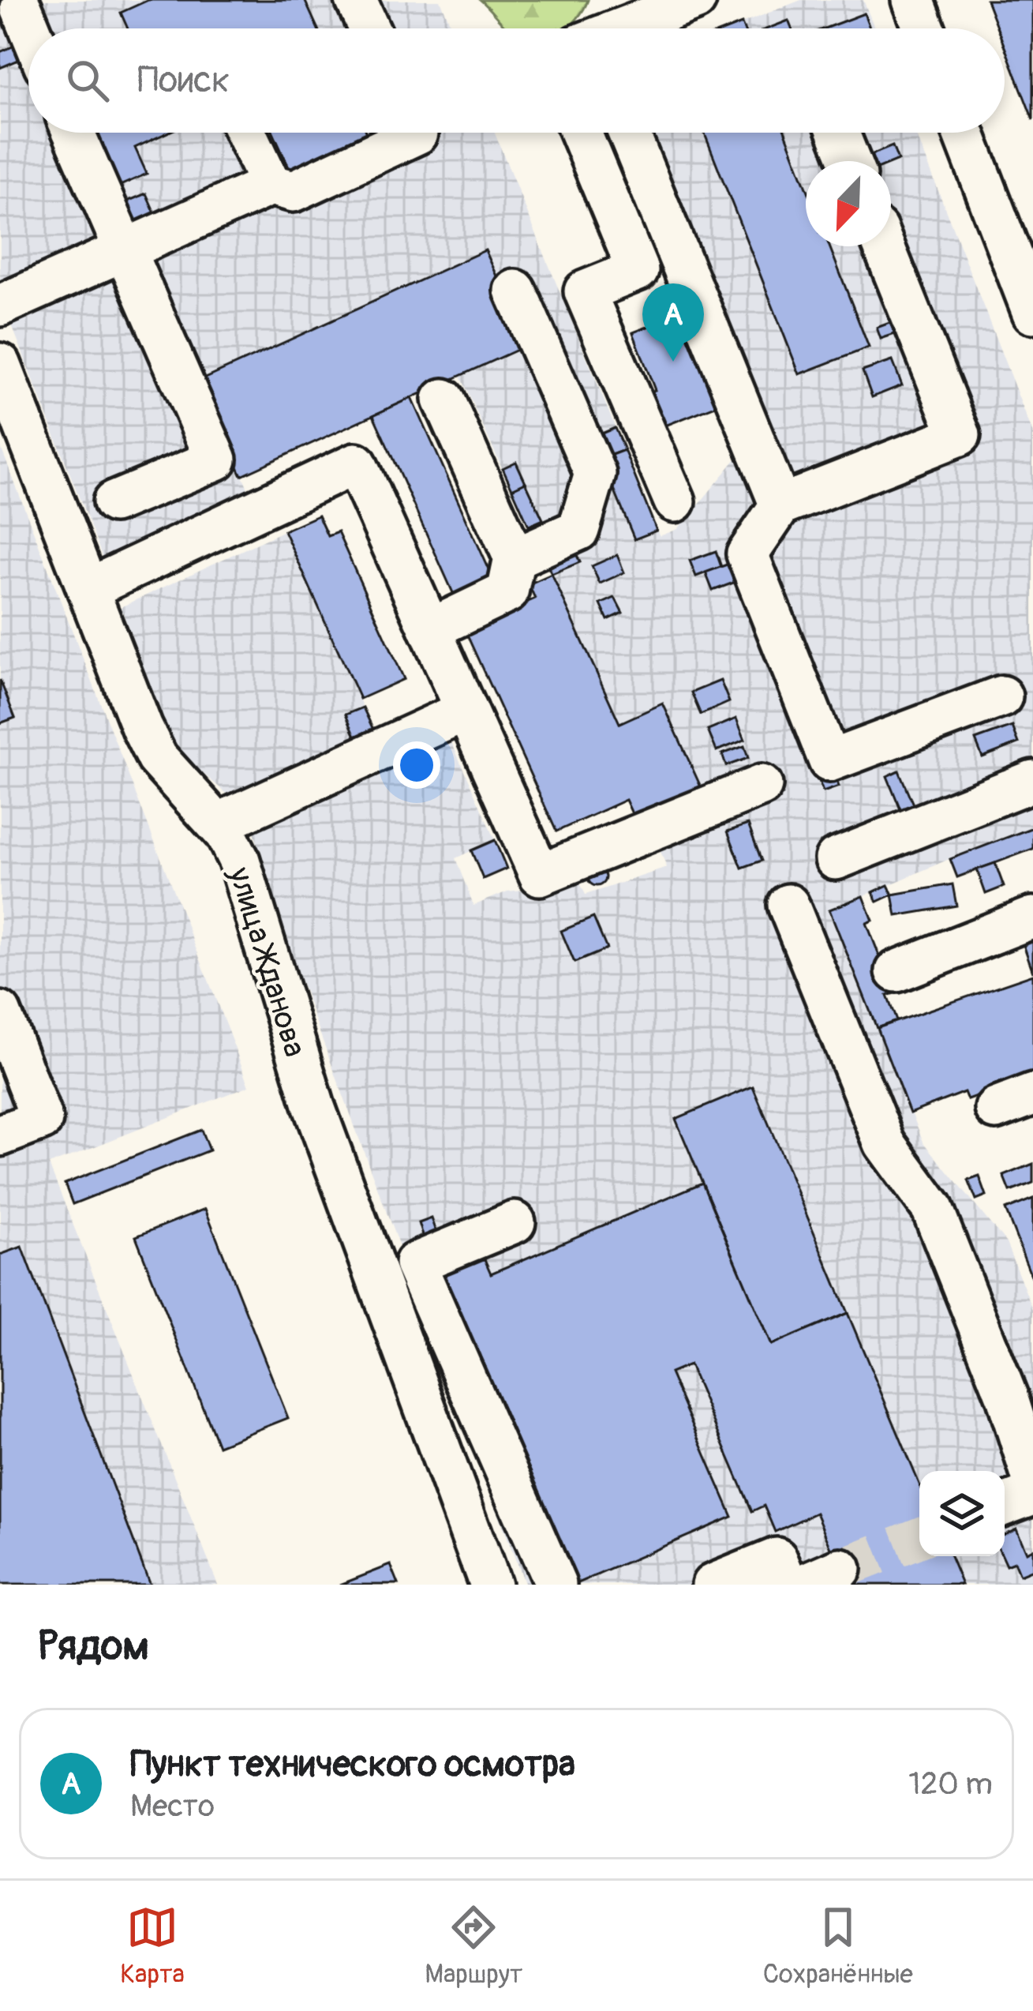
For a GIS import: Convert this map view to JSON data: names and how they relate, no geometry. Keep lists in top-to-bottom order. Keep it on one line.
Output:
{"streets":{"street":["улица Жданова"]},"north":"bottom left","page":{"search":"Поиск","pins":"A","heading":"Рядом","list":[{"mark":"A","name":"Пункт технического осмотра","note":"Место","value":"120 m"}],"nav":["Карта","Маршрут","Сохранённые"]}}
